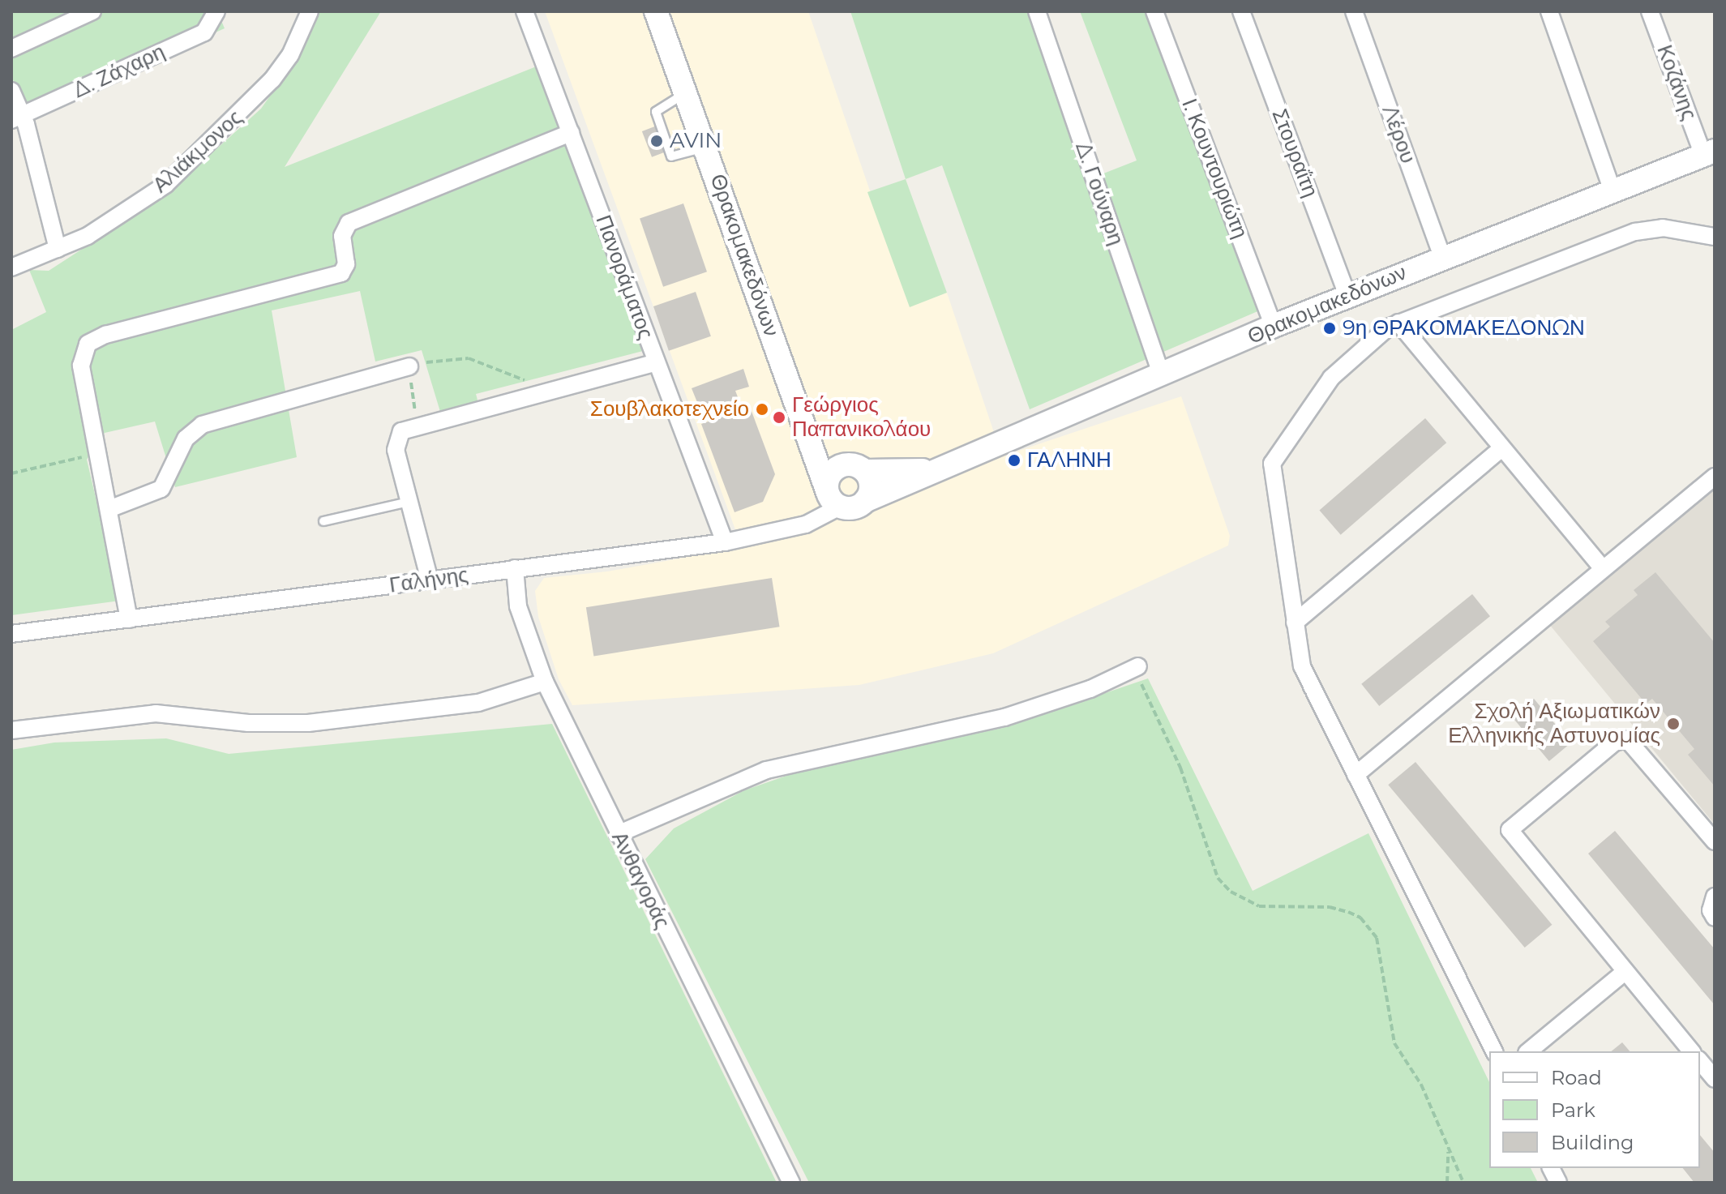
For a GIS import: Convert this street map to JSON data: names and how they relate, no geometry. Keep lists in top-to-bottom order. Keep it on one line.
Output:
{"streets":{"main road":["Θρακομακεδόνων"],"street":["Δ. Ζάχαρη","Κοζάνης","Λέρου","Αλιάκμονος","Στουραΐτη","Ι. Κουντουριώτη","Δ. Γούναρη","Πανοράματος","Γαλήνης","Ανθαγοράς"]},"crossings":[["Κοζάνης","Θρακομακεδόνων"],["Λέρου","Θρακομακεδόνων"],["Στουραΐτη","Θρακομακεδόνων"],["Ι. Κουντουριώτη","Θρακομακεδόνων"],["Δ. Γούναρη","Θρακομακεδόνων"],["Θρακομακεδόνων","Γαλήνης"],["Πανοράματος","Γαλήνης"],["Γαλήνης","Ανθαγοράς"]],"places":["AVIN","9η ΘΡΑΚΟΜΑΚΕΔΟΝΩΝ","Σουβλακοτεχνείο","Γεώργιος Παπανικολάου","ΓΑΛΗΝΗ","Σχολή Αξιωματικών Ελληνικής Αστυνομίας"],"legend":["Road","Park","Building"]}
